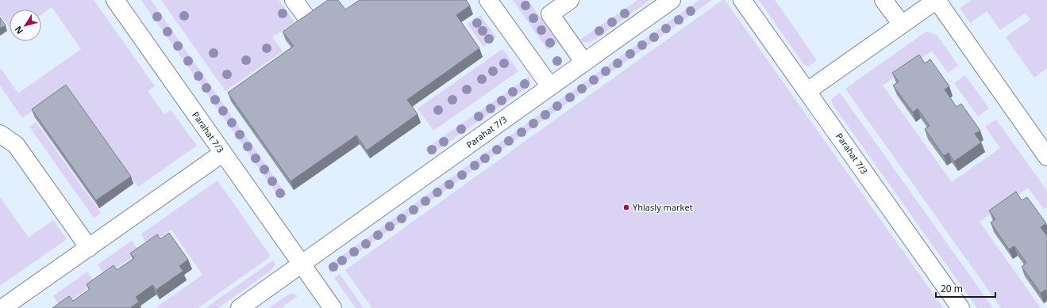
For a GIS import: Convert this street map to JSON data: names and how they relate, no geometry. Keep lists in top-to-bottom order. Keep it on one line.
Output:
{"streets":{"street":["Parahat 7/3"]},"places":["Yhlasly market"],"scale_bar":"20 m","north":"bottom left"}
